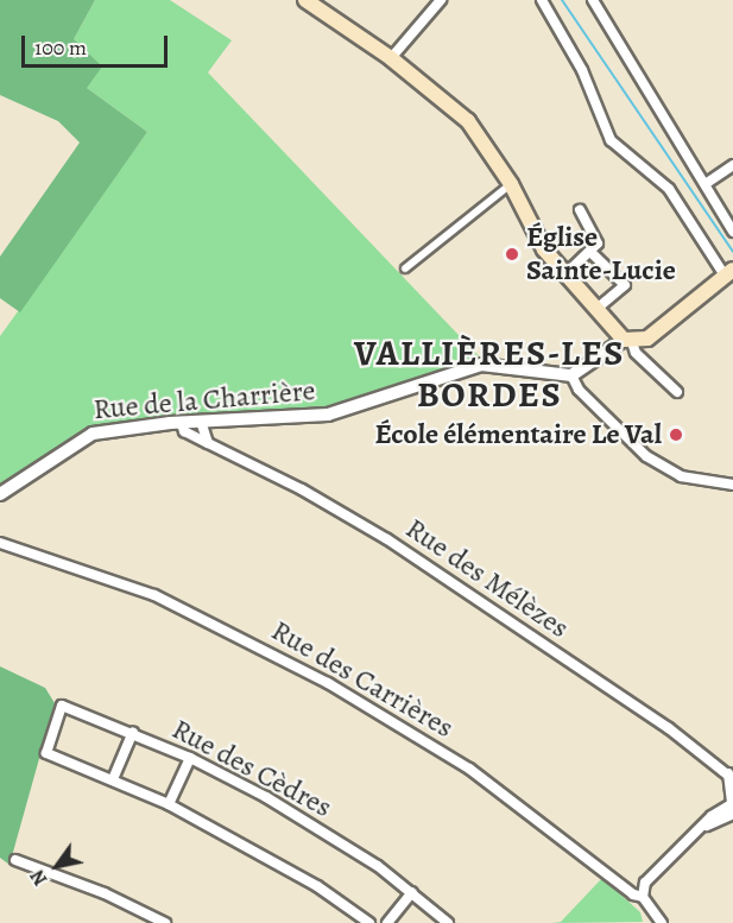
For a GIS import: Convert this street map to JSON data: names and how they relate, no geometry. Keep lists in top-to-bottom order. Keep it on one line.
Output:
{"streets":{"street":["Rue de la Charrière","Rue des Mélèzes","Rue des Carrières","Rue des Cèdres"]},"crossings":[["Rue de la Charrière","Rue des Mélèzes"]],"districts":["VALLIÈRES-LES BORDES"],"places":["Église Sainte-Lucie","École élémentaire Le Val"],"scale_bar":"100 m","north":"bottom left"}
